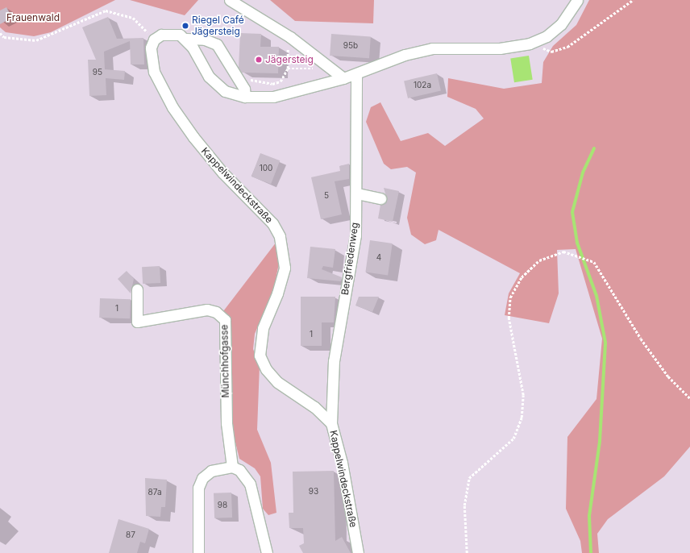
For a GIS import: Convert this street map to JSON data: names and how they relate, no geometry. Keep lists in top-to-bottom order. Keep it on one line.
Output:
{"streets":{"street":["Kappelwindeckstraße","Bergfriedenweg","Münchhofgasse"]},"crossings":[["Kappelwindeckstraße","Bergfriedenweg"]],"parks":["Frauenwald"],"places":["Riegel Café Jägersteig","Jägersteig"],"house_numbers":["95b","95","102a","100","5","4","1","1","93","87a","98","87"]}
